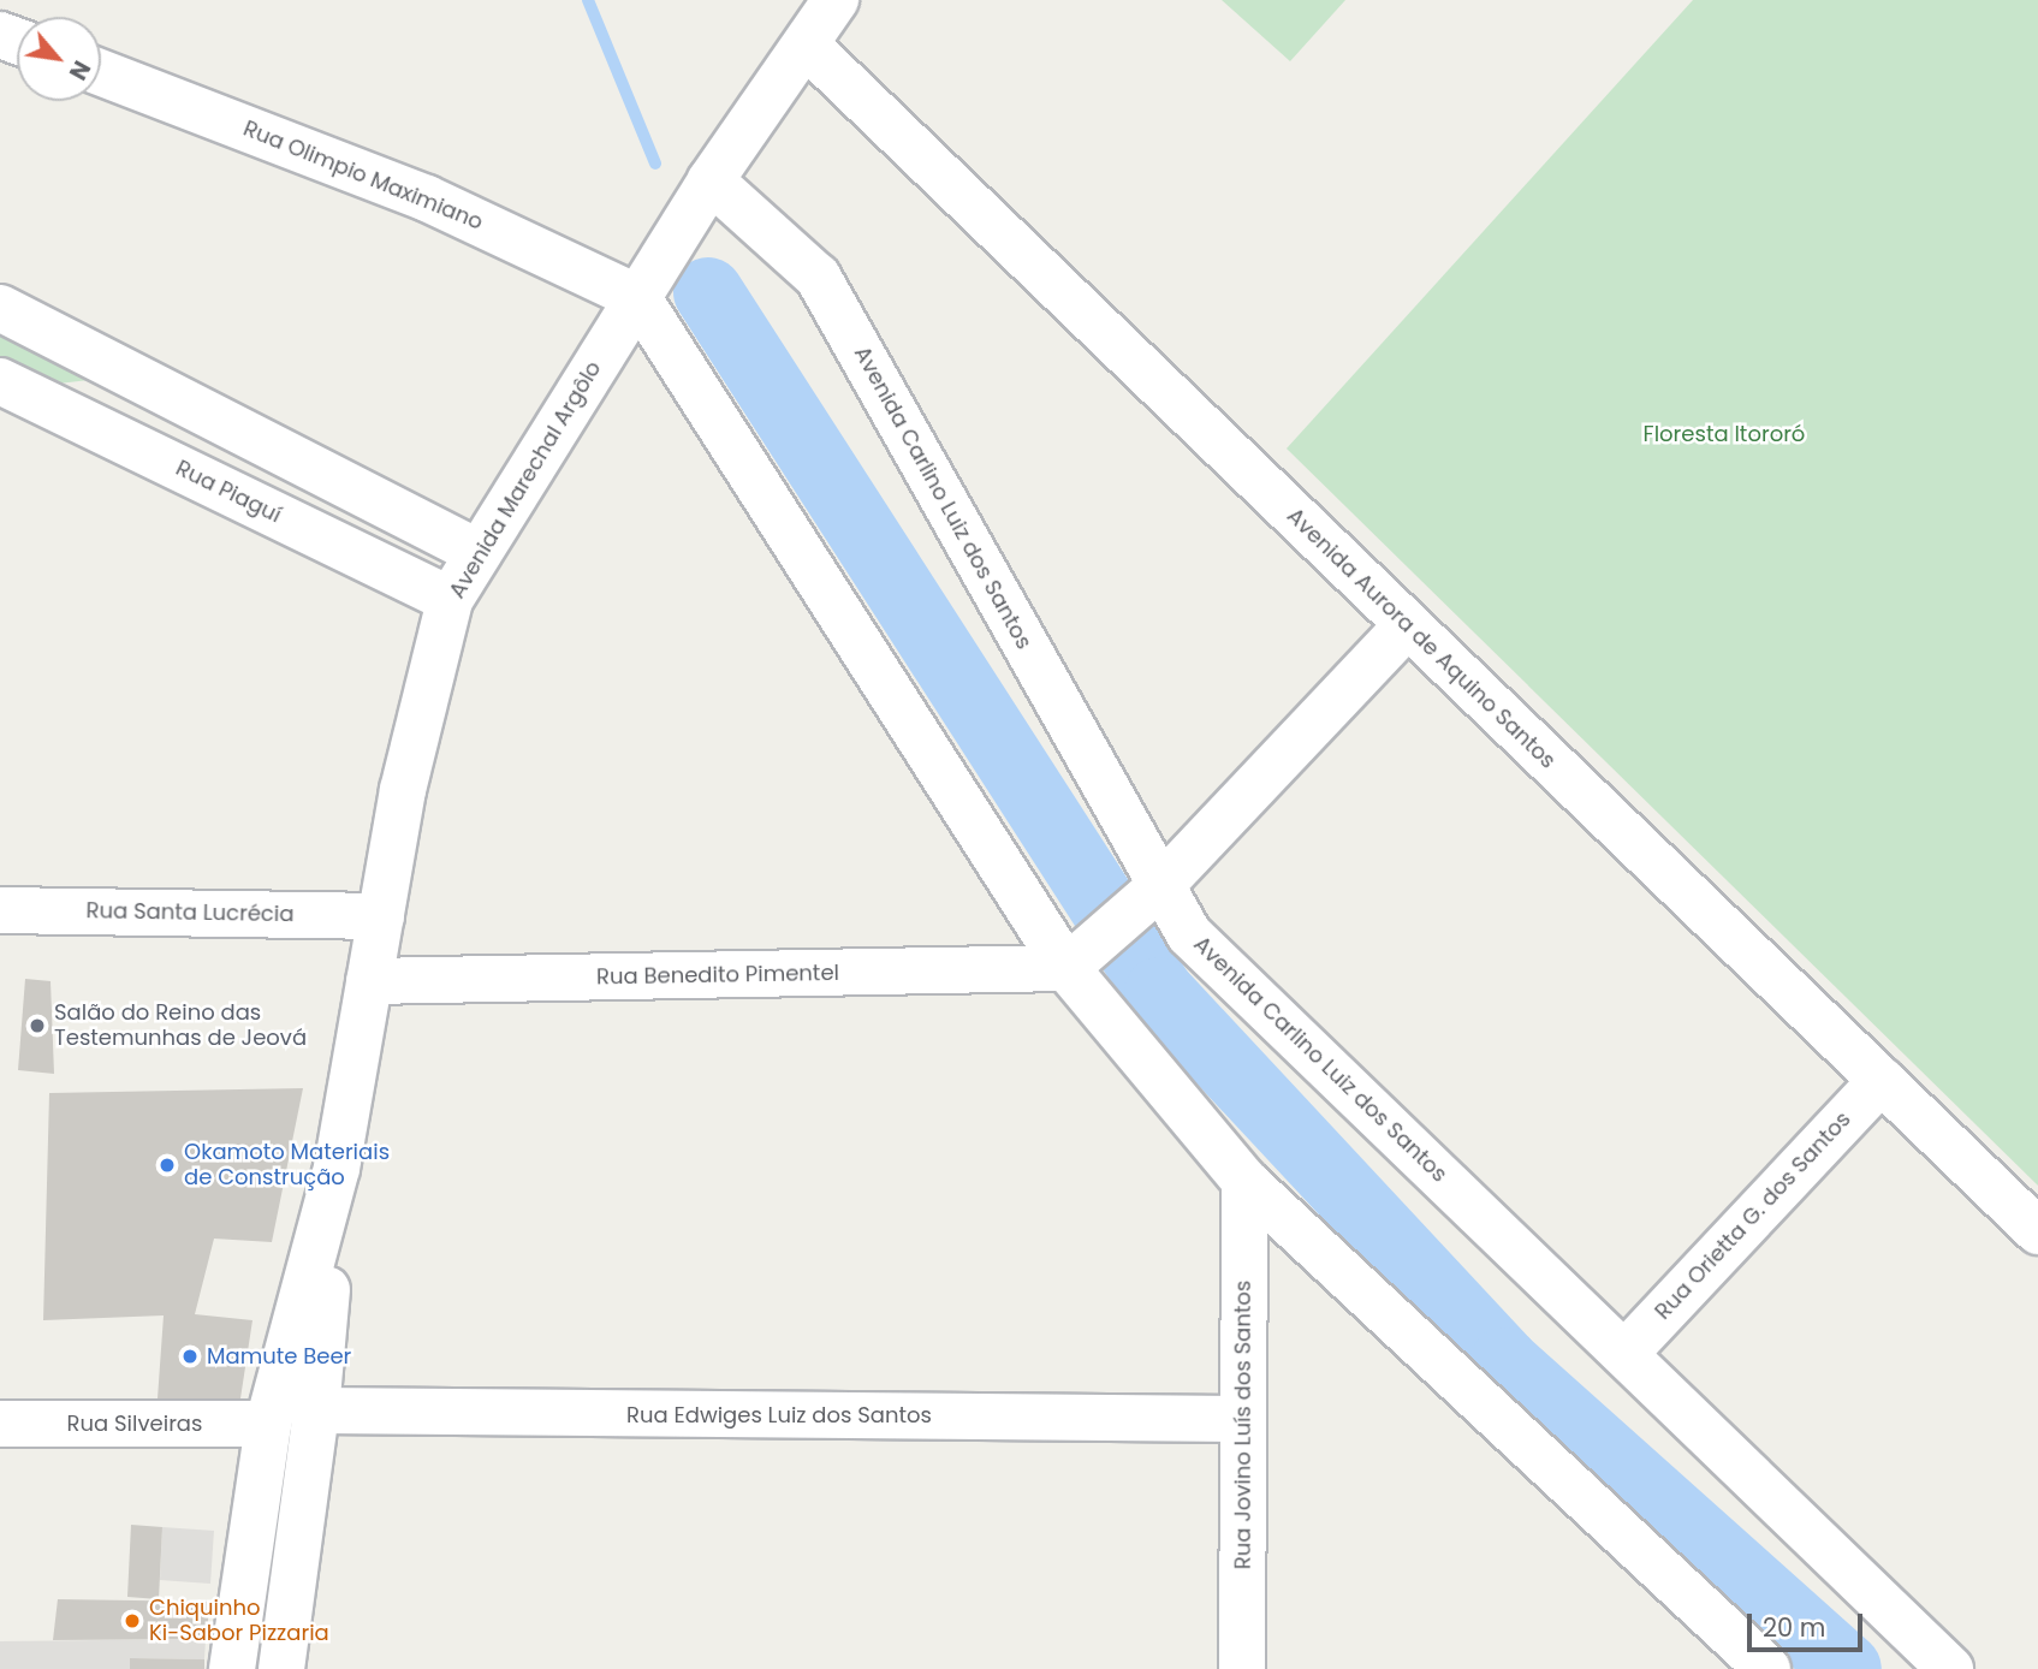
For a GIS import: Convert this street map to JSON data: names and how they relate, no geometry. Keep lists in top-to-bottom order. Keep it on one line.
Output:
{"streets":{"street":["Rua Olimpio Maximiano","Avenida Marechal Argôlo","Rua Piaguí","Avenida Carlino Luiz dos Santos","Avenida Aurora de Aquino Santos","Rua Santa Lucrécia","Rua Benedito Pimentel","Rua Orietta G. dos Santos","Rua Edwiges Luiz dos Santos","Rua Silveiras","Rua Jovino Luís dos Santos"]},"crossings":[["Rua Olimpio Maximiano","Avenida Marechal Argôlo"],["Avenida Marechal Argôlo","Rua Piaguí"],["Avenida Marechal Argôlo","Avenida Carlino Luiz dos Santos"],["Avenida Marechal Argôlo","Avenida Aurora de Aquino Santos"],["Avenida Marechal Argôlo","Rua Santa Lucrécia"],["Avenida Marechal Argôlo","Rua Benedito Pimentel"],["Avenida Marechal Argôlo","Rua Edwiges Luiz dos Santos"],["Avenida Marechal Argôlo","Rua Silveiras"],["Avenida Carlino Luiz dos Santos","Rua Orietta G. dos Santos"],["Avenida Aurora de Aquino Santos","Rua Orietta G. dos Santos"],["Rua Edwiges Luiz dos Santos","Rua Jovino Luís dos Santos"]],"parks":["Floresta Itororó"],"places":["Salão do Reino das Testemunhas de Jeová","Okamoto Materiais de Construção","Mamute Beer","Chiquinho Ki-Sabor Pizzaria"],"scale_bar":"20 m","north":"bottom right"}
